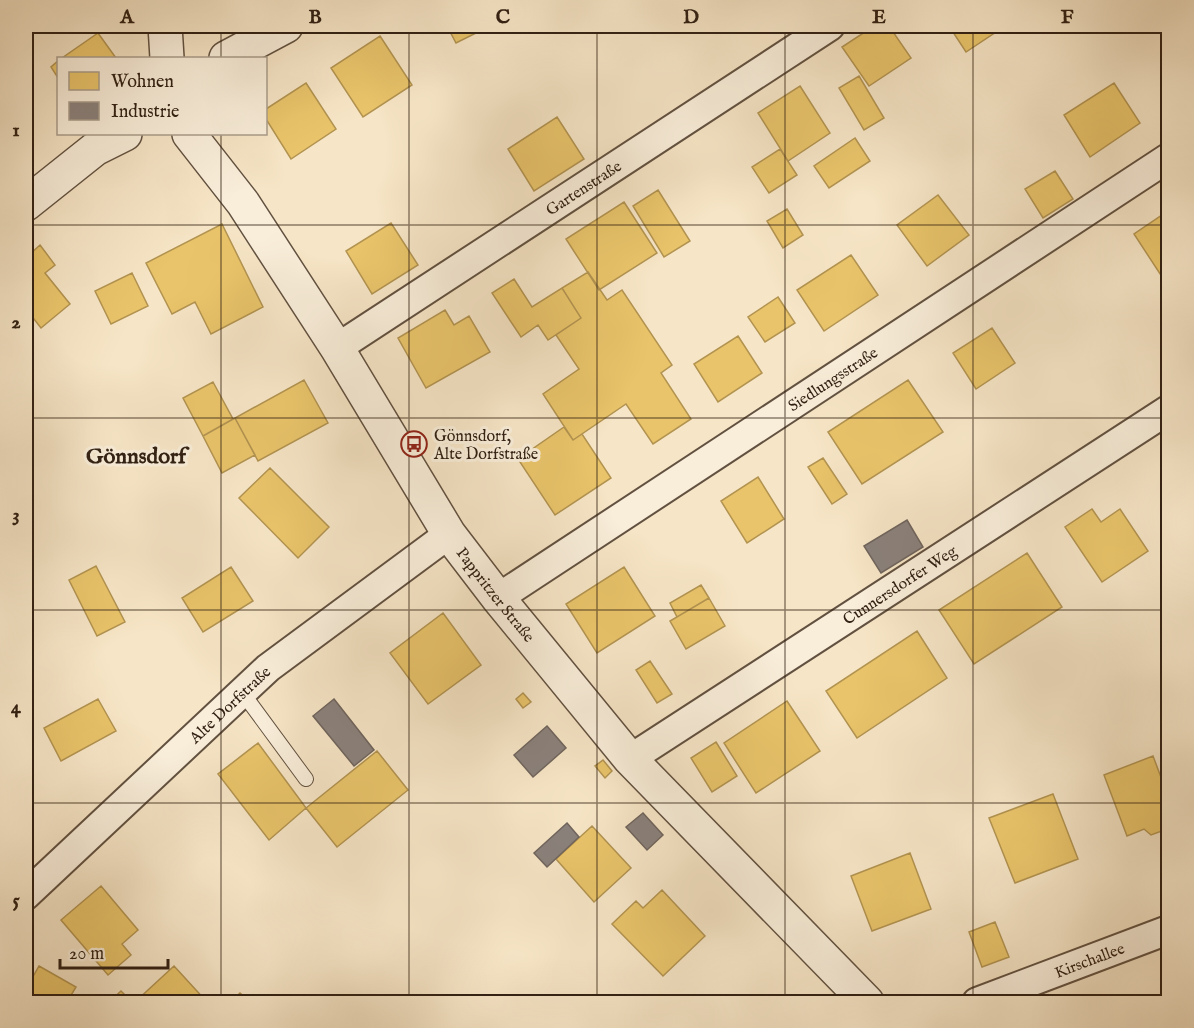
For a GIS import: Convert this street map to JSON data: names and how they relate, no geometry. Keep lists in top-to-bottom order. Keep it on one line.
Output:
{"streets":{"street":["Gartenstraße","Siedlungsstraße","Cunnersdorfer Weg","Pappritzer Straße","Alte Dorfstraße","Kirschallee"]},"crossings":[["Gartenstraße","Pappritzer Straße"],["Siedlungsstraße","Pappritzer Straße"],["Cunnersdorfer Weg","Pappritzer Straße"],["Pappritzer Straße","Alte Dorfstraße"]],"districts":["Gönnsdorf"],"places":{"bus stop":["Gönnsdorf, Alte Dorfstraße"]},"legend":["Wohnen","Industrie"],"scale_bar":"20 m","grid":{"columns":["A","B","C","D","E","F"],"rows":["1","2","3","4","5"]}}
